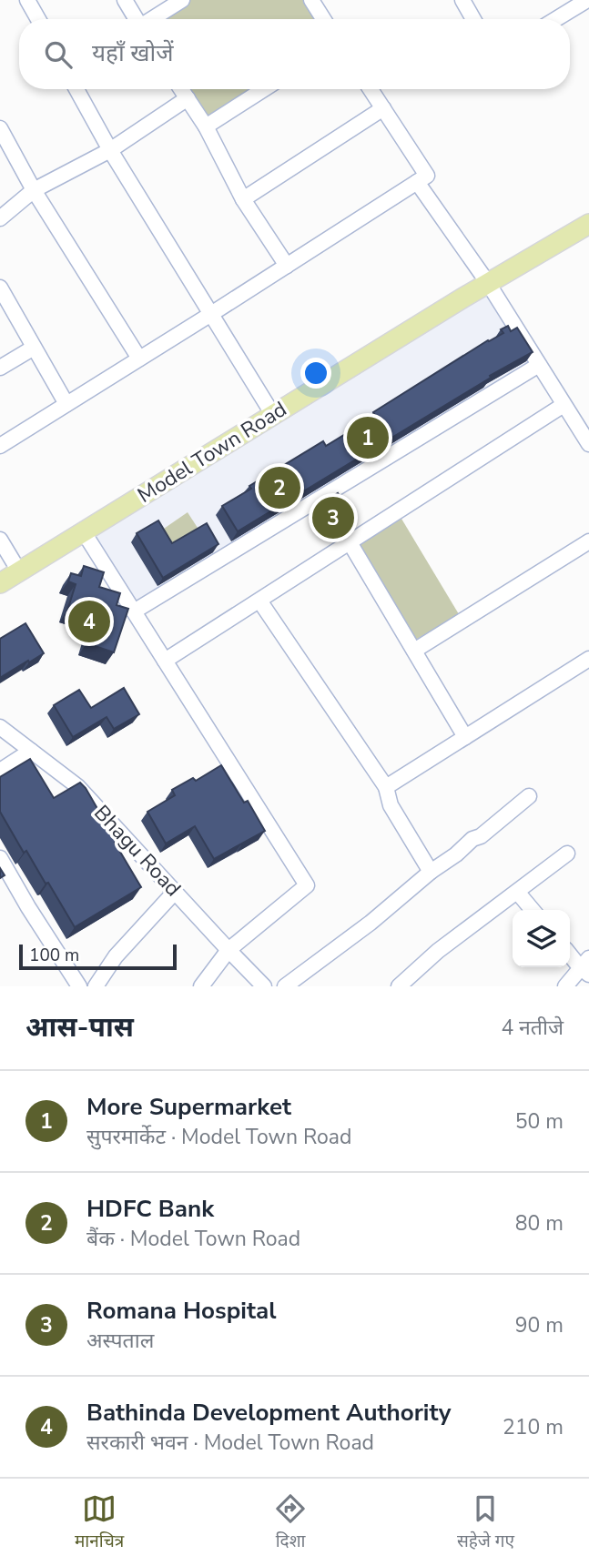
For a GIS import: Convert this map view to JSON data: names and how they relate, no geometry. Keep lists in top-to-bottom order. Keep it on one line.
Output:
{"streets":{"main road":["Model Town Road"],"street":["Bhagu Road"]},"scale_bar":"100 m","page":{"search":"यहाँ खोजें","pins":["1","2","3","4"],"scale":"100 m","heading":["आस-पास","4 नतीजे"],"list":[{"mark":"1","name":"More Supermarket","note":"सुपरमार्केट · Model Town Road","value":"50 m"},{"mark":"2","name":"HDFC Bank","note":"बैंक · Model Town Road","value":"80 m"},{"mark":"3","name":"Romana Hospital","note":"अस्पताल","value":"90 m"},{"mark":"4","name":"Bathinda Development Authority","note":"सरकारी भवन · Model Town Road","value":"210 m"}],"nav":["मानचित्र","दिशा","सहेजे गए"]}}
